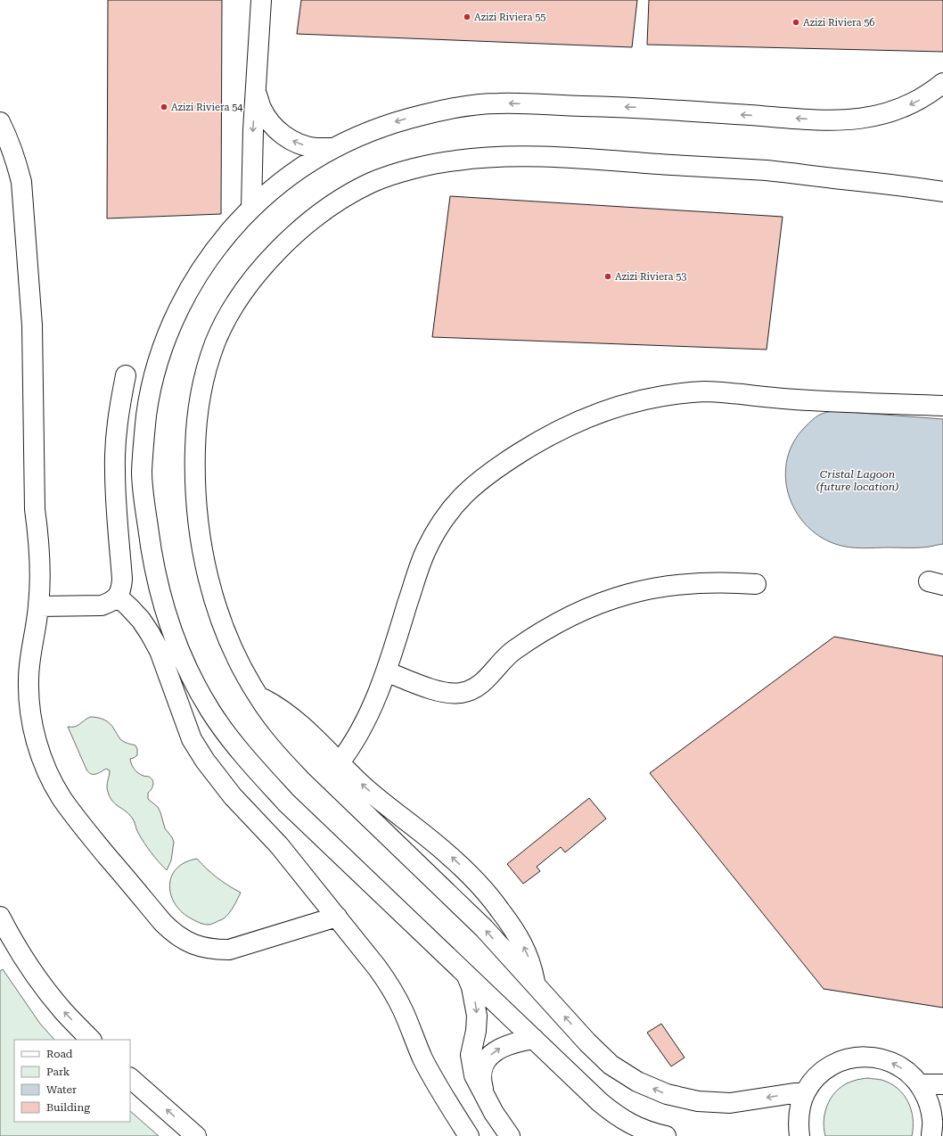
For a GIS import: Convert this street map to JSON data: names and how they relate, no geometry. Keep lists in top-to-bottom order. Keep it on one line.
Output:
{"water":["Cristal Lagoon (future location)"],"places":["Azizi Riviera 55","Azizi Riviera 56","Azizi Riviera 54","Azizi Riviera 53"],"legend":["Road","Park","Water","Building"]}
